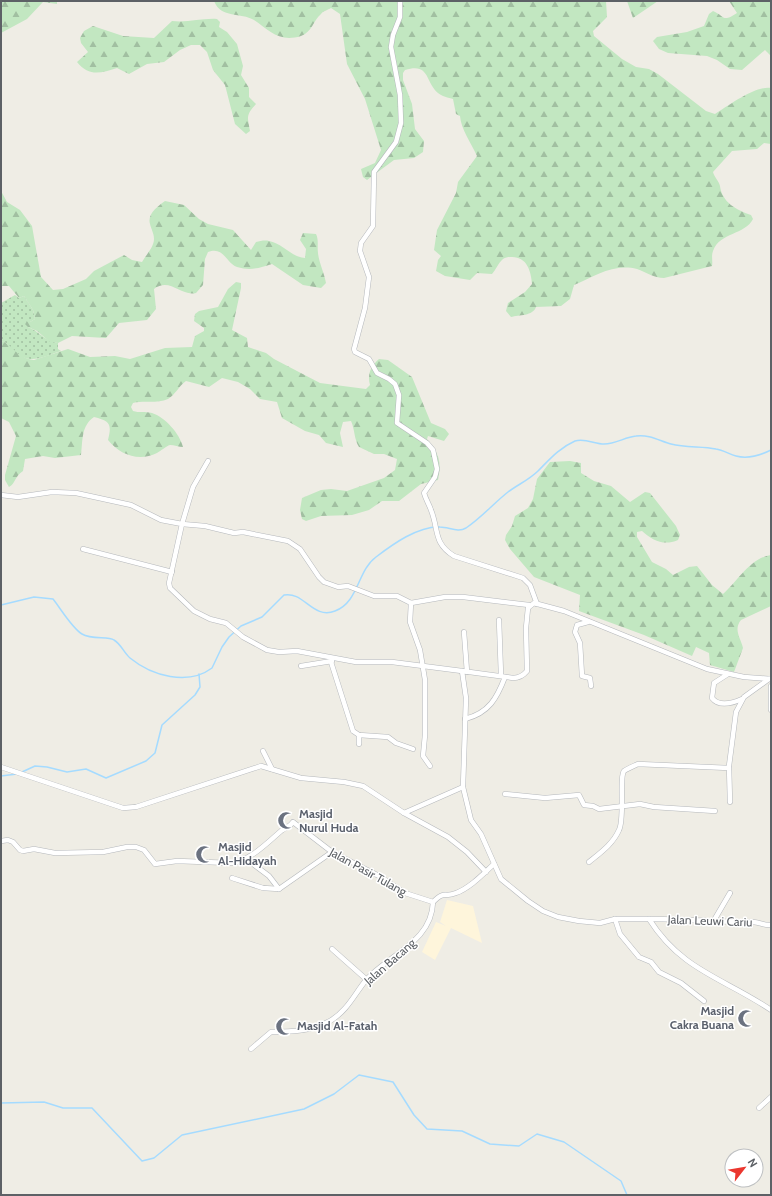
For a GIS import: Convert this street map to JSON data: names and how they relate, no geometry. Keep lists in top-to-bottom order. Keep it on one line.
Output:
{"streets":{"street":["Jalan Pasir Tulang","Jalan Leuwi Cariu","Jalan Bacang"]},"crossings":[["Jalan Pasir Tulang","Jalan Bacang"]],"places":{"mosque":["Masjid Nurul Huda","Masjid Al-Hidayah","Masjid Cakra Buana","Masjid Al-Fatah"]},"north":"top right"}
